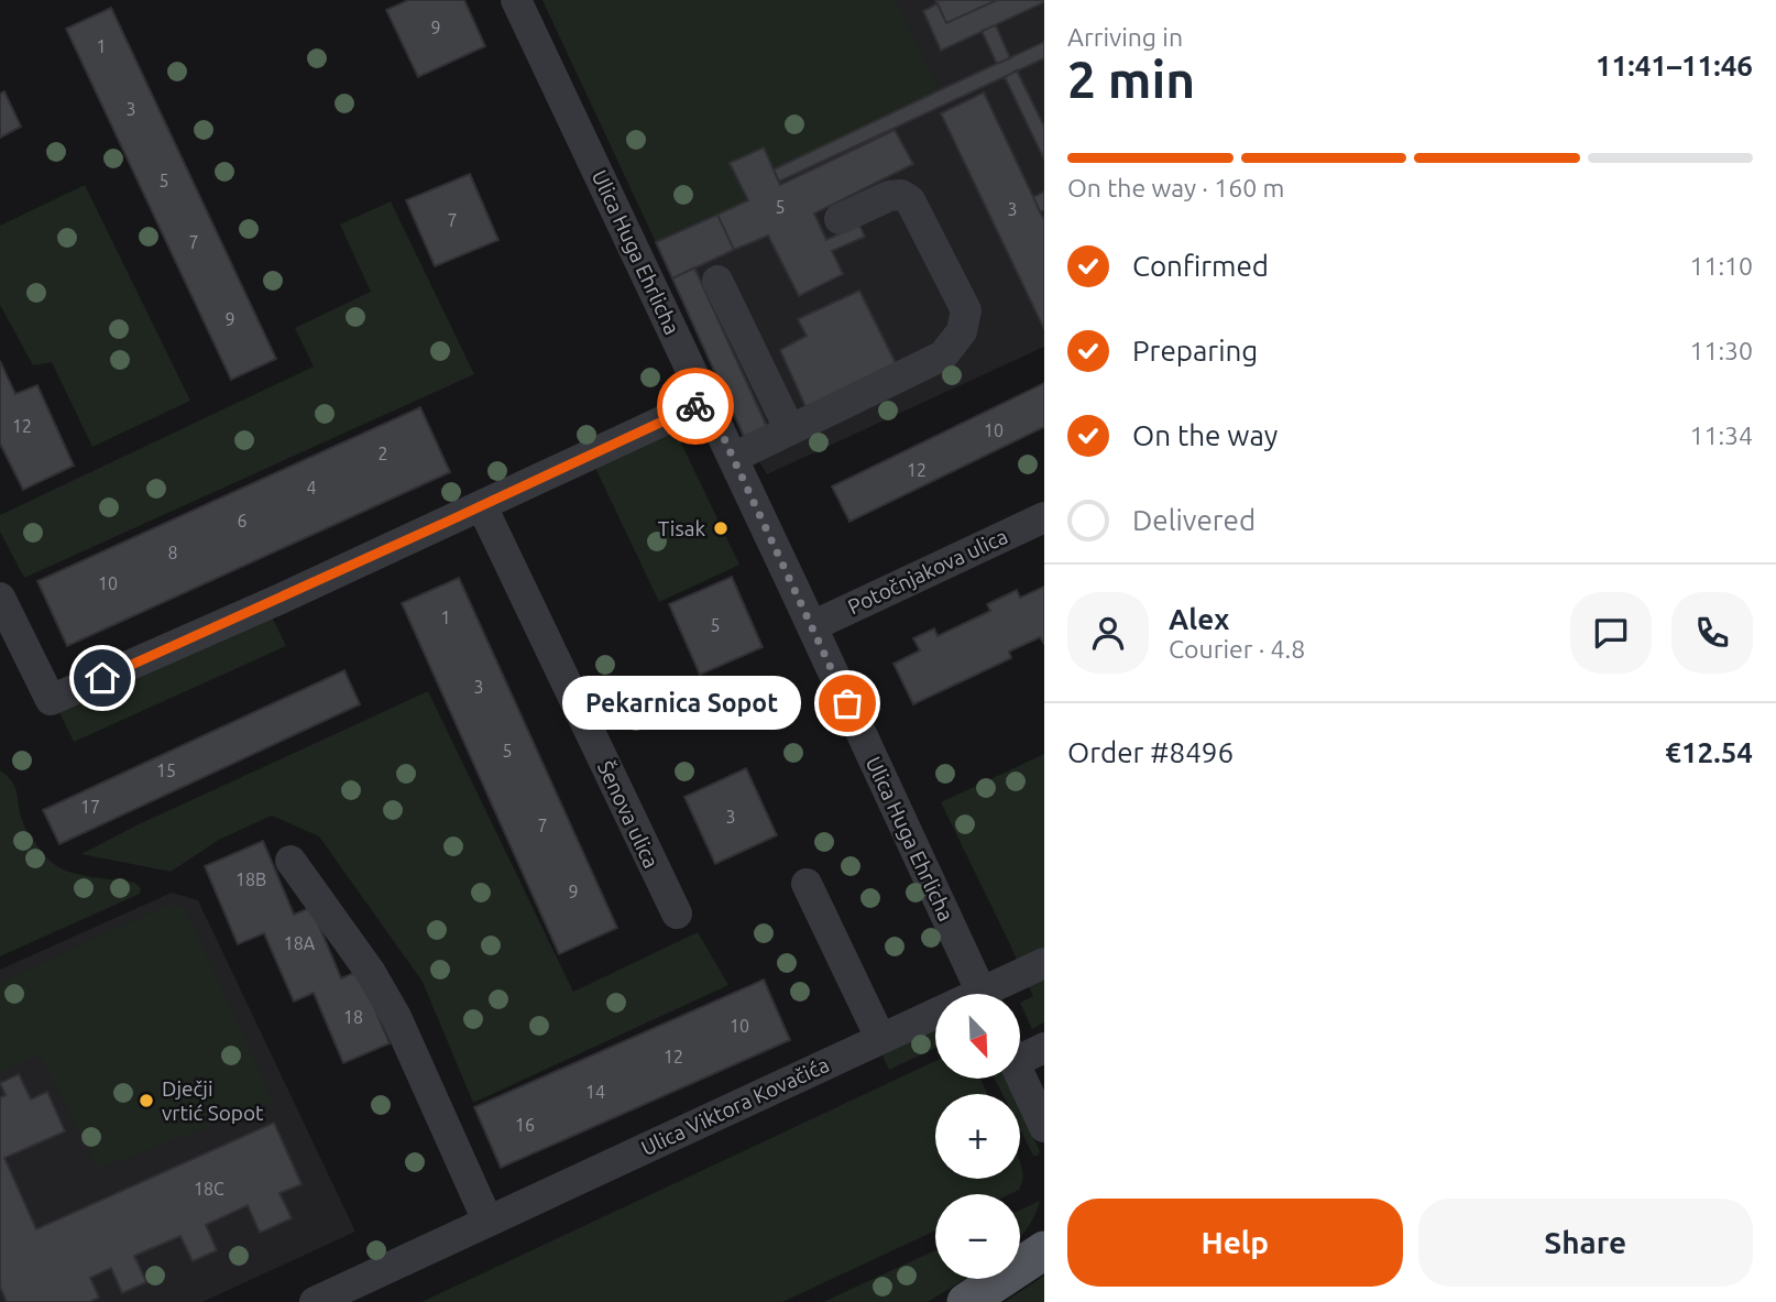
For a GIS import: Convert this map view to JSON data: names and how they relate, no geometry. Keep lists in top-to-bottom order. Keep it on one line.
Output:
{"streets":{"street":["Ulica Huga Ehrlicha","Potočnjakova ulica","Šenova ulica","Ulica Viktora Kovačića"]},"crossings":[["Ulica Huga Ehrlicha","Potočnjakova ulica"]],"places":["Tisak","Pekarnica Sopot","Dječji vrtić Sopot"],"house_numbers":["9","1","3","5","5","3","7","7","9","12","10","2","12","4","6","8","10","1","5","3","5","15","17","3","7","18B","9","18A","18","10","12","14","16","18C"],"north":"bottom right","page":{"heading":["2 min","Arriving in","11:41–11:46"],"panel":["Alex","Courier · 4.8","Order #8496","€12.54"],"bar":"On the way · 160 m","list":[["Confirmed","11:10"],["Preparing","11:30"],["On the way","11:34"],"Delivered"],"bubble":"Pekarnica Sopot","map_buttons":["+","−"],"buttons":["Help","Share"]}}
